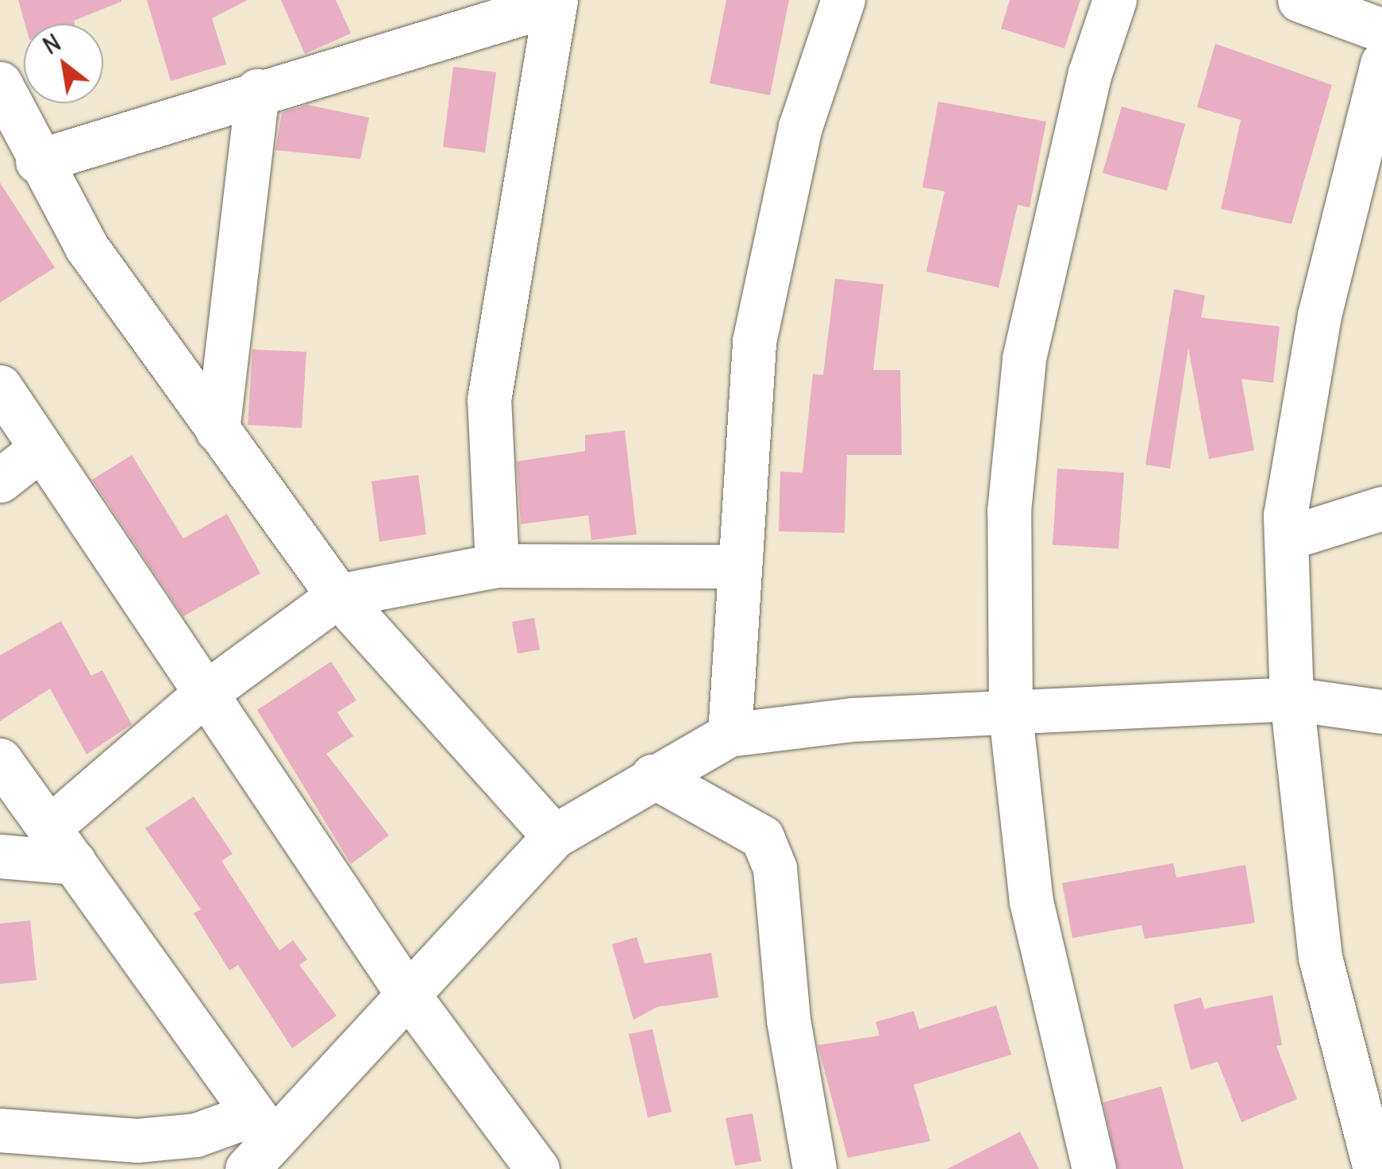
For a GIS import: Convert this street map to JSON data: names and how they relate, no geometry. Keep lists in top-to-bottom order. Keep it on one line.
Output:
{"north":"top left"}
